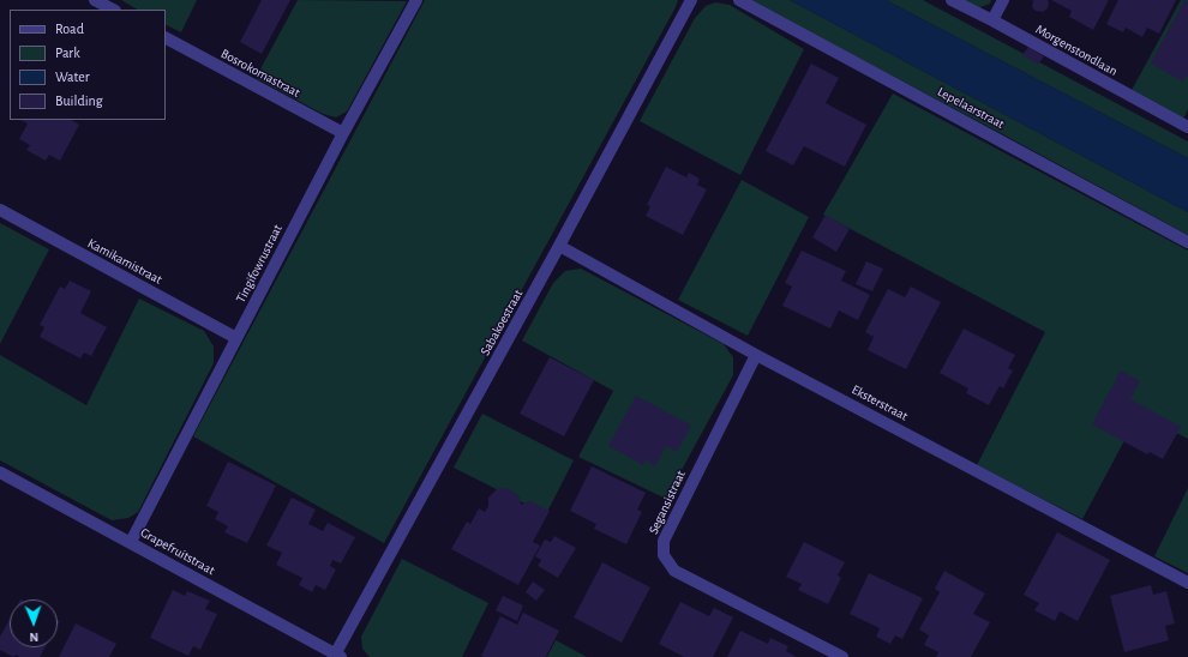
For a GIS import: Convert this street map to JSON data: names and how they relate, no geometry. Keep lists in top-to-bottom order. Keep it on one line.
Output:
{"streets":{"street":["Morgenstondlaan","Bosrokomastraat","Lepelaarstraat","Kamikamistraat","Tingifowrustraat","Sabakoestraat","Eksterstraat","Segansistraat","Grapefruitstraat"]},"crossings":[["Bosrokomastraat","Tingifowrustraat"],["Kamikamistraat","Tingifowrustraat"],["Tingifowrustraat","Grapefruitstraat"],["Sabakoestraat","Eksterstraat"],["Sabakoestraat","Grapefruitstraat"],["Eksterstraat","Segansistraat"]],"legend":["Road","Park","Water","Building"],"north":"bottom"}
